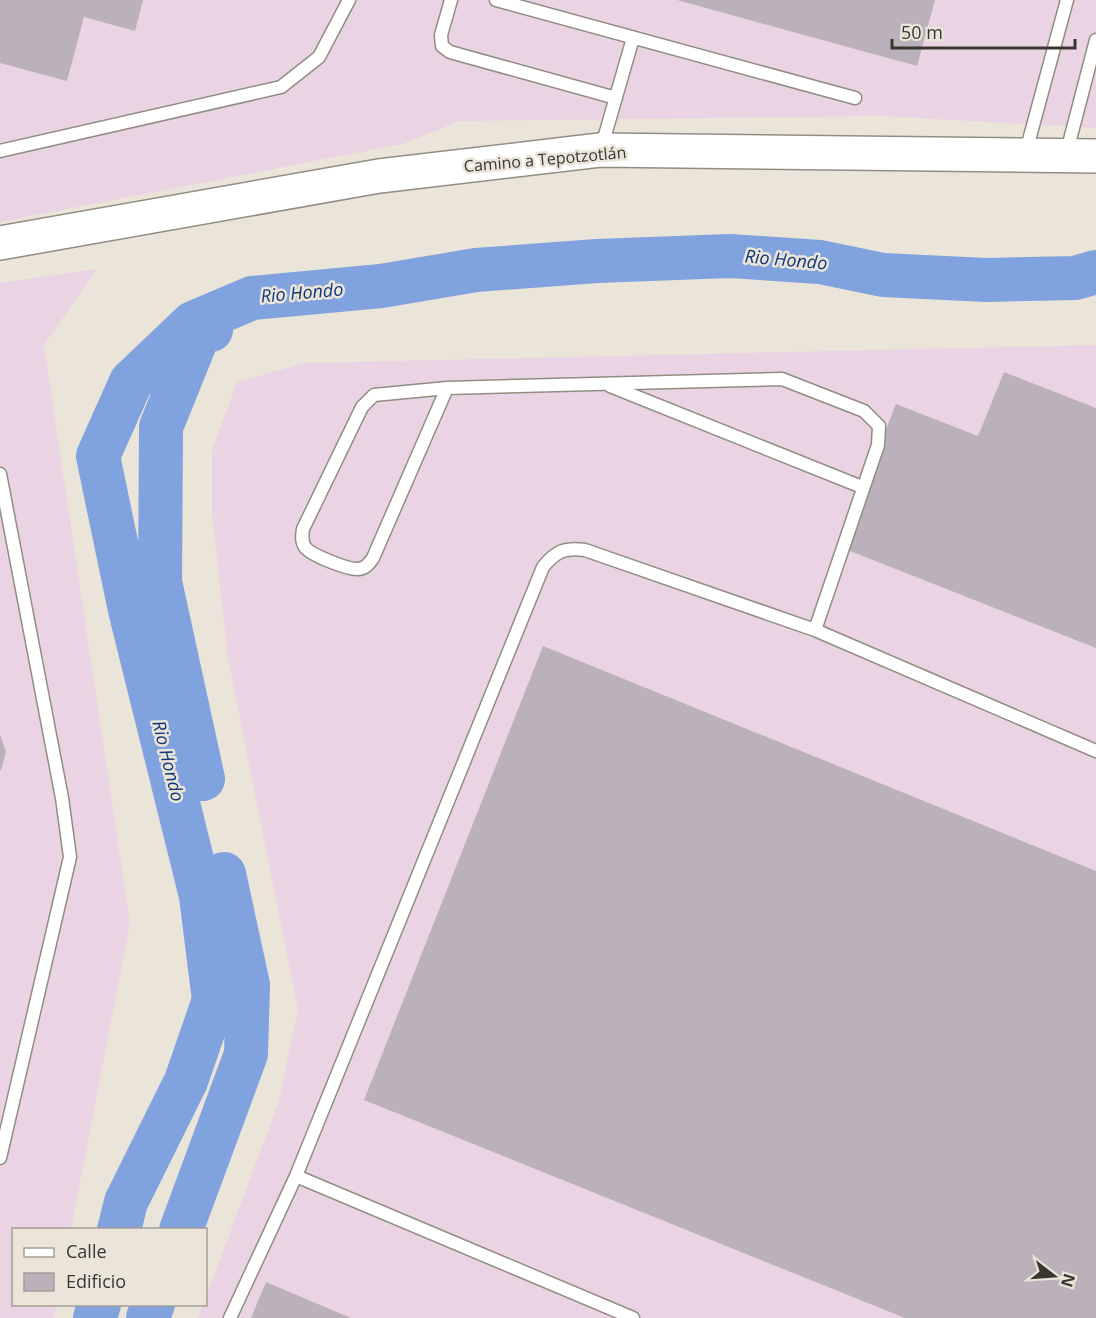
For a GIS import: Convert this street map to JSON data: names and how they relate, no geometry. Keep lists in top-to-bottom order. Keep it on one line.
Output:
{"streets":{"main road":["Camino a Tepotzotlán"]},"water":["Rio Hondo"],"legend":["Calle","Edificio"],"scale_bar":"50 m","north":"right"}
